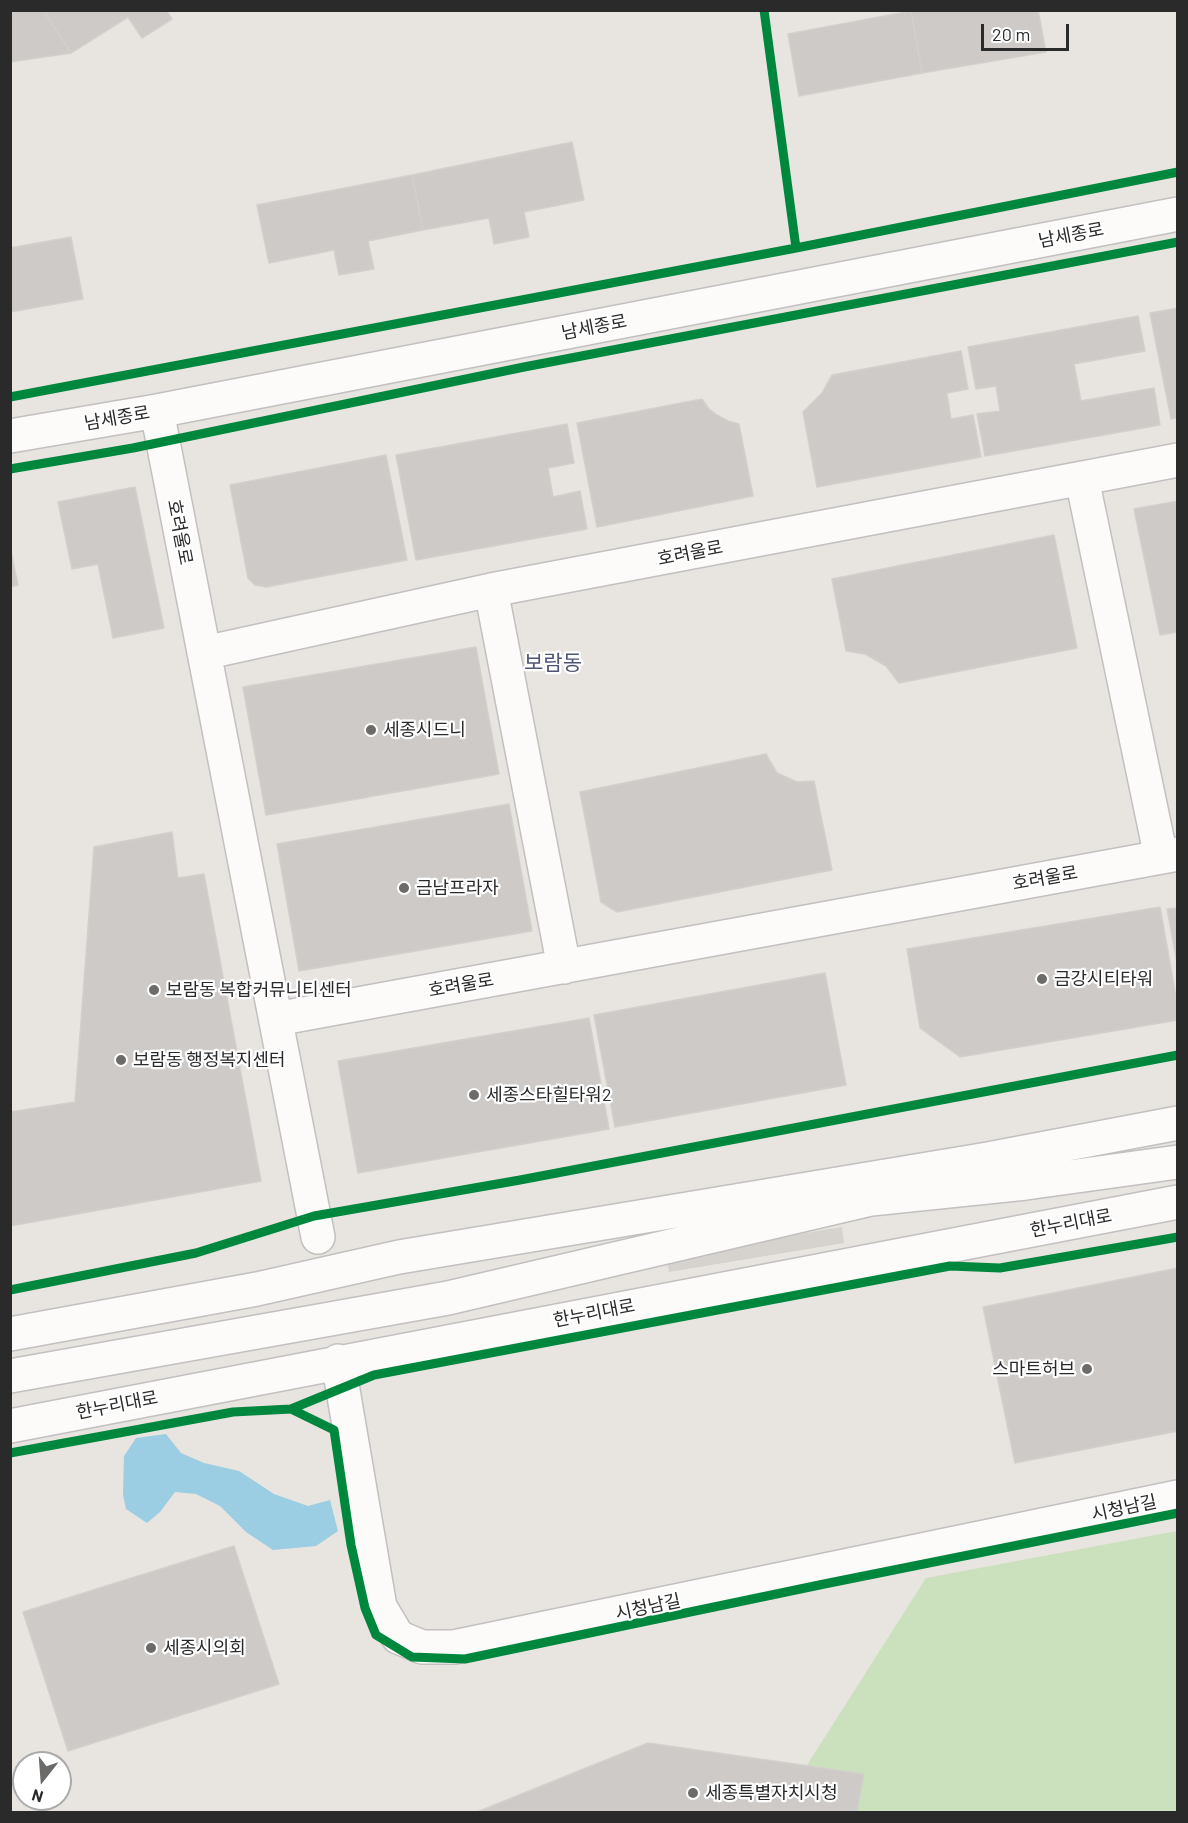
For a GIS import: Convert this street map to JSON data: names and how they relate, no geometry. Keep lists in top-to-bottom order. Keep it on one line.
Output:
{"streets":{"street":["남세종로","호려울로","한누리대로","시청남길"]},"crossings":[["남세종로","호려울로"],["한누리대로","시청남길"]],"districts":["보람동"],"places":["세종시드니","금남프라자","금강시티타워","보람동 복합커뮤니티센터","보람동 행정복지센터","세종스타힐타워2","스마트허브","세종시의회","세종특별자치시청"],"scale_bar":"20 m","north":"bottom"}
